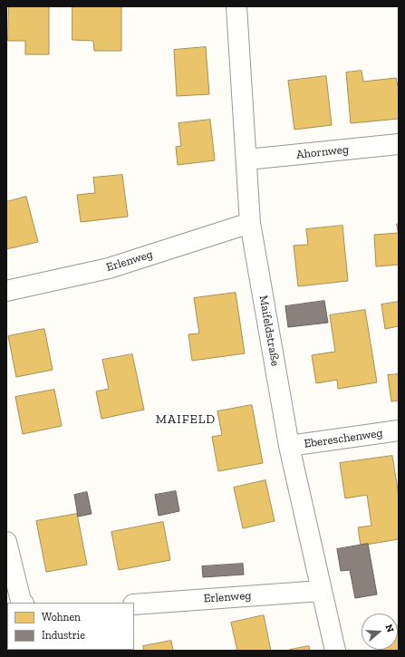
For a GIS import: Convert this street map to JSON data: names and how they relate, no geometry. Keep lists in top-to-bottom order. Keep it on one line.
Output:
{"streets":{"street":["Ahornweg","Erlenweg","Maifeldstraße","Ebereschenweg"]},"crossings":[["Ahornweg","Maifeldstraße"],["Erlenweg","Maifeldstraße"],["Maifeldstraße","Ebereschenweg"]],"districts":["MAIFELD"],"legend":["Wohnen","Industrie"],"north":"right"}
